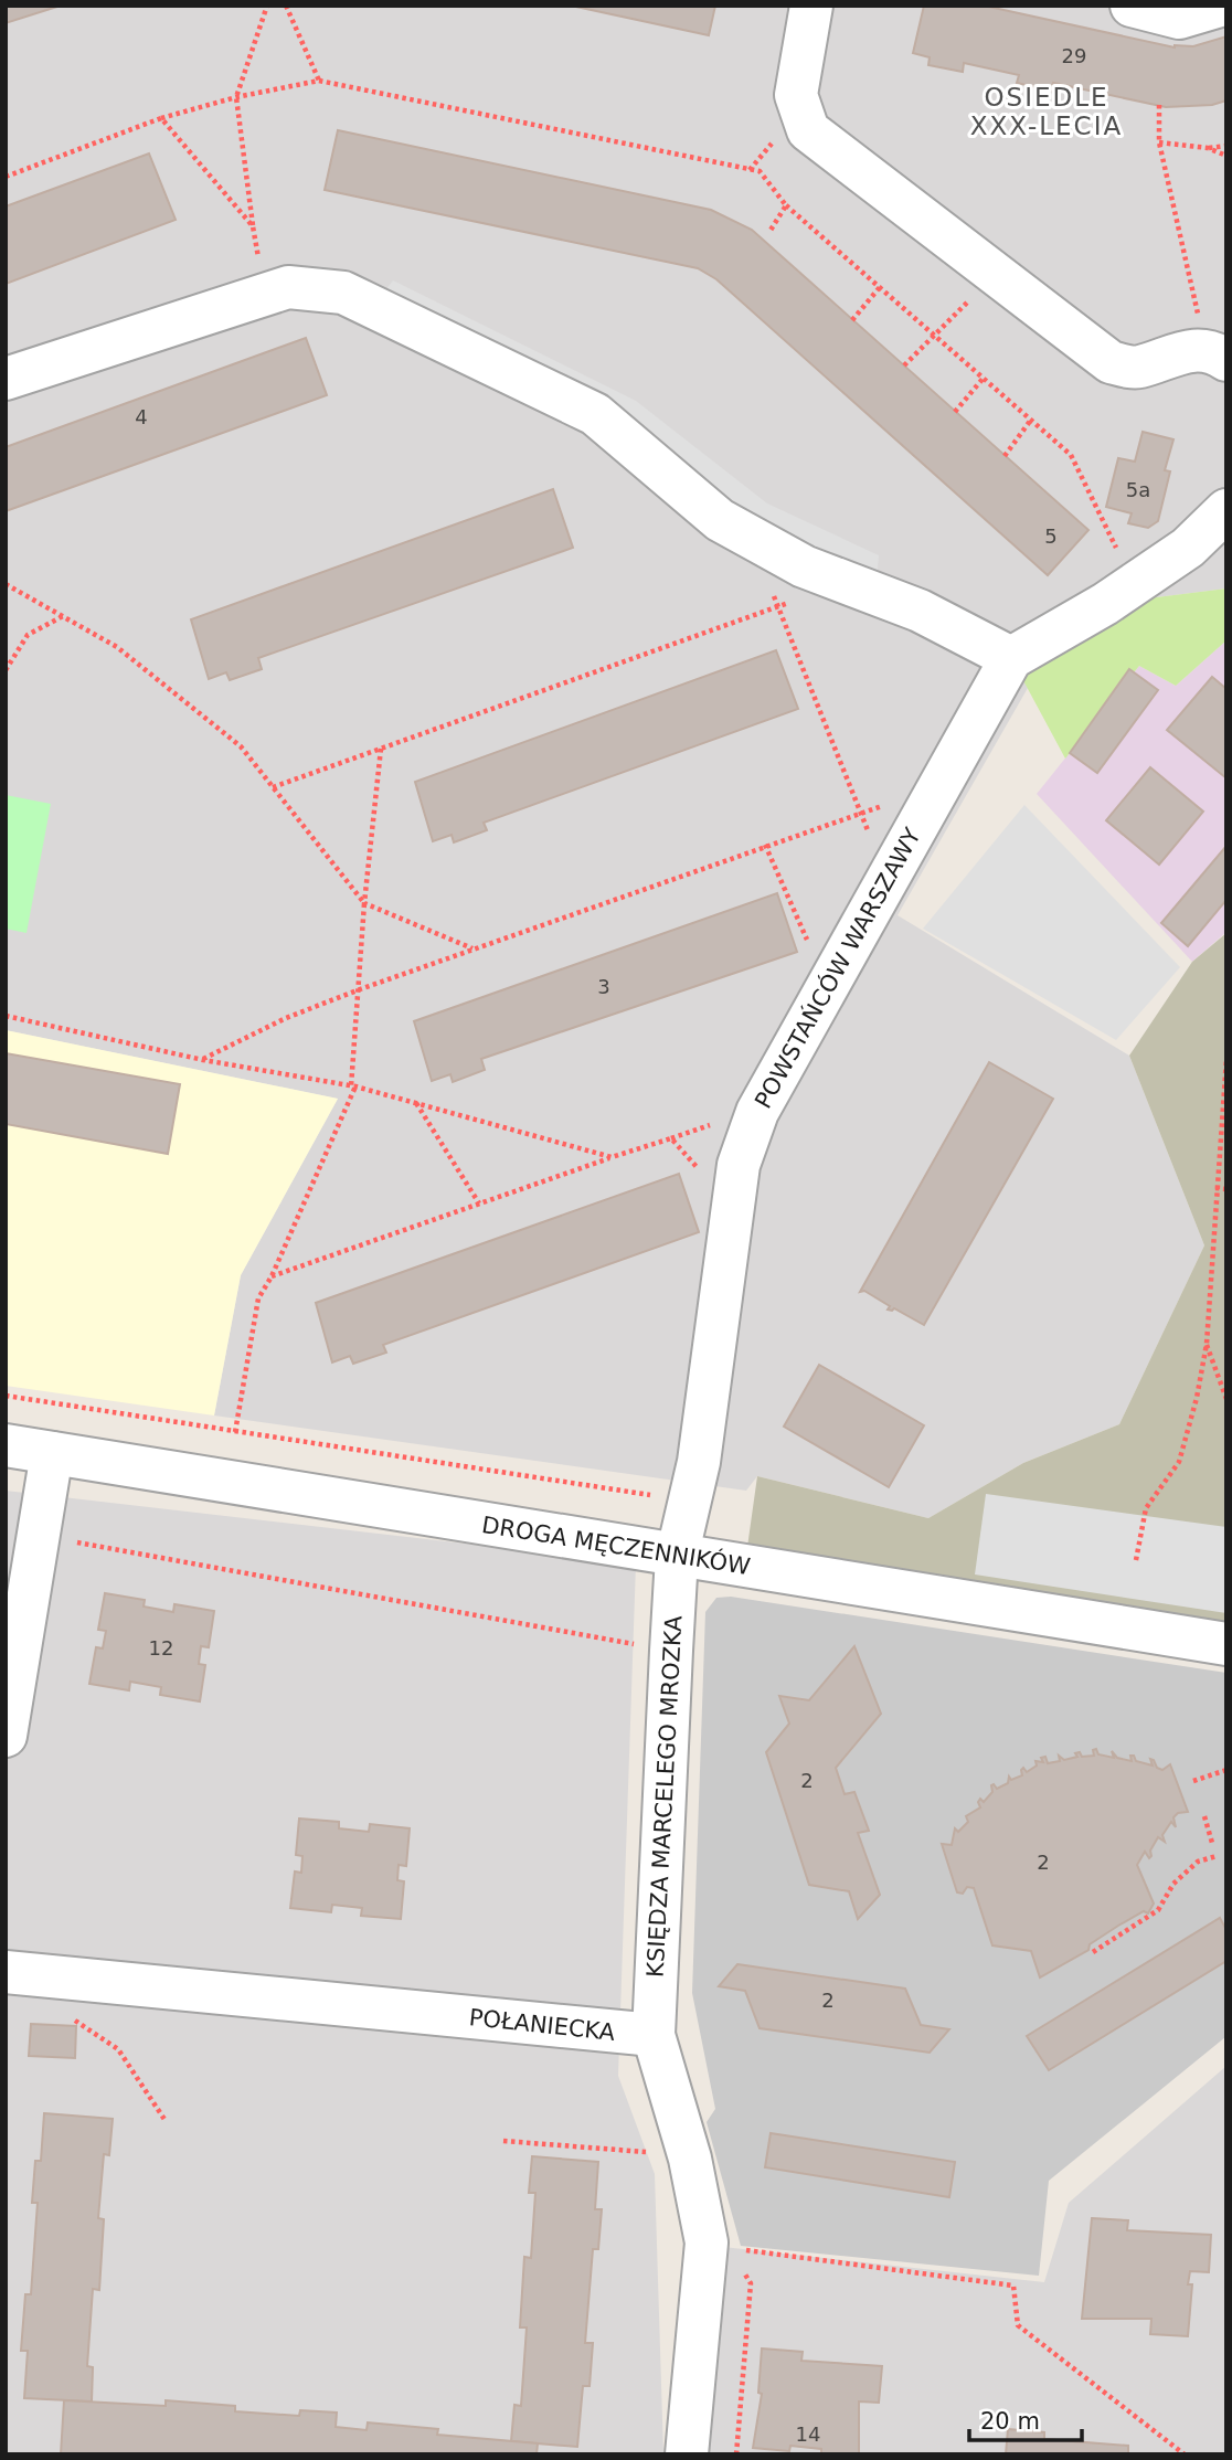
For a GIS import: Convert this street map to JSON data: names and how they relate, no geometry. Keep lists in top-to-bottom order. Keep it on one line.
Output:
{"streets":{"street":["POWSTAŃCÓW WARSZAWY","DROGA MĘCZENNIKÓW","KSIĘDZA MARCELEGO MROZKA","POŁANIECKA"]},"crossings":[["POWSTAŃCÓW WARSZAWY","DROGA MĘCZENNIKÓW"],["POWSTAŃCÓW WARSZAWY","KSIĘDZA MARCELEGO MROZKA"],["DROGA MĘCZENNIKÓW","KSIĘDZA MARCELEGO MROZKA"],["KSIĘDZA MARCELEGO MROZKA","POŁANIECKA"]],"districts":["OSIEDLE XXX-LECIA"],"house_numbers":["29","4","5a","5","3","12","2","2","2","14"],"scale_bar":"20 m"}
